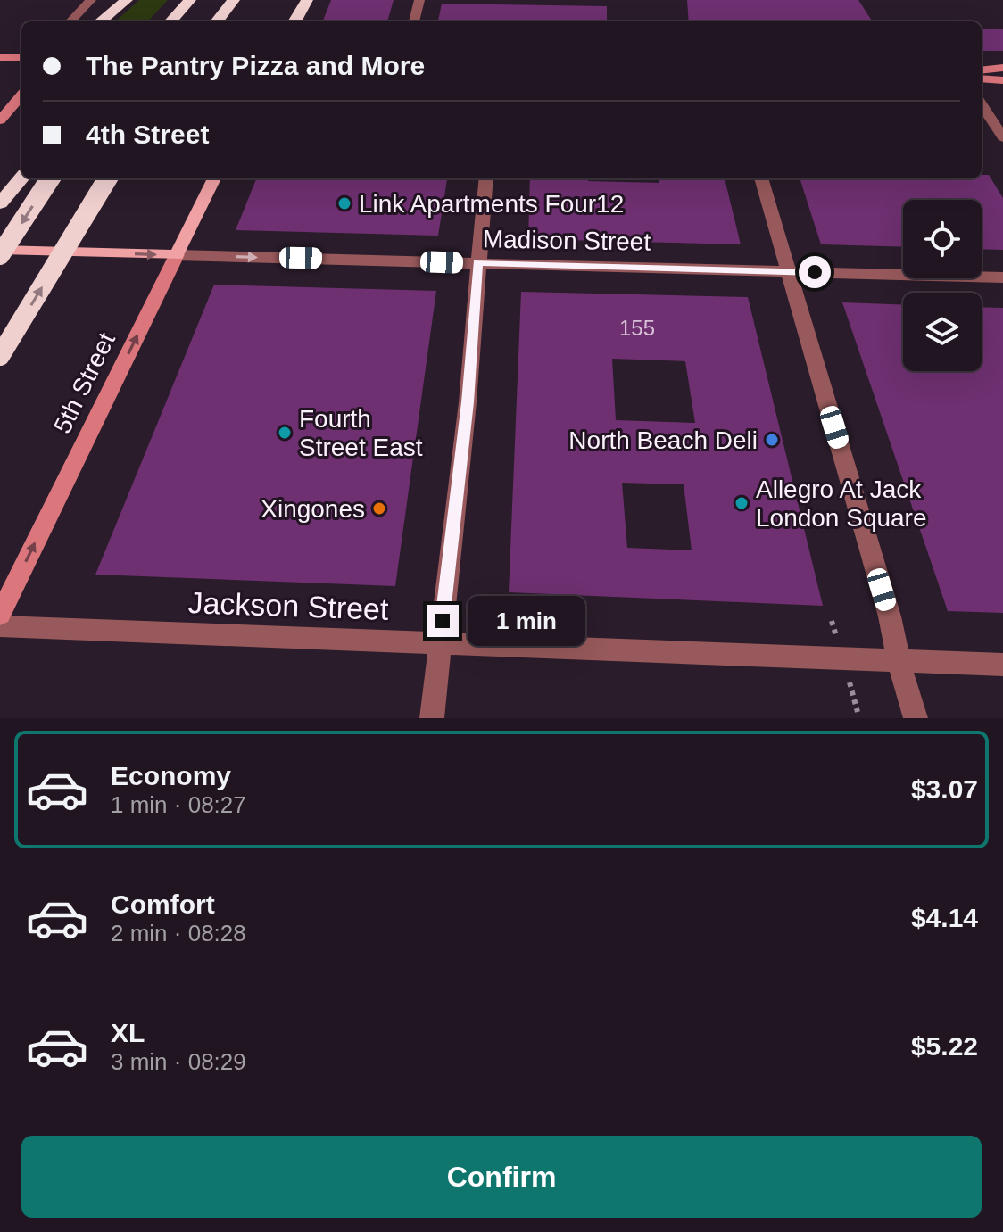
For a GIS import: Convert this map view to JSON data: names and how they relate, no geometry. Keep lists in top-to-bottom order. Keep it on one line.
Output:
{"streets":{"main road":["Madison Street","5th Street"],"street":["Jackson Street"]},"crossings":[["Madison Street","5th Street"]],"one_way":["Madison Street","5th Street"],"places":["Link Apartments Four12","Fourth Street East","North Beach Deli","Allegro At Jack London Square","Xingones"],"house_numbers":["155"],"page":{"banner":["The Pantry Pizza and More","4th Street"],"bubble":"1 min","list":[{"name":"Economy","note":"1 min · 08:27","value":"$3.07"},{"name":"Comfort","note":"2 min · 08:28","value":"$4.14"},{"name":"XL","note":"3 min · 08:29","value":"$5.22"}],"buttons":"Confirm"}}
